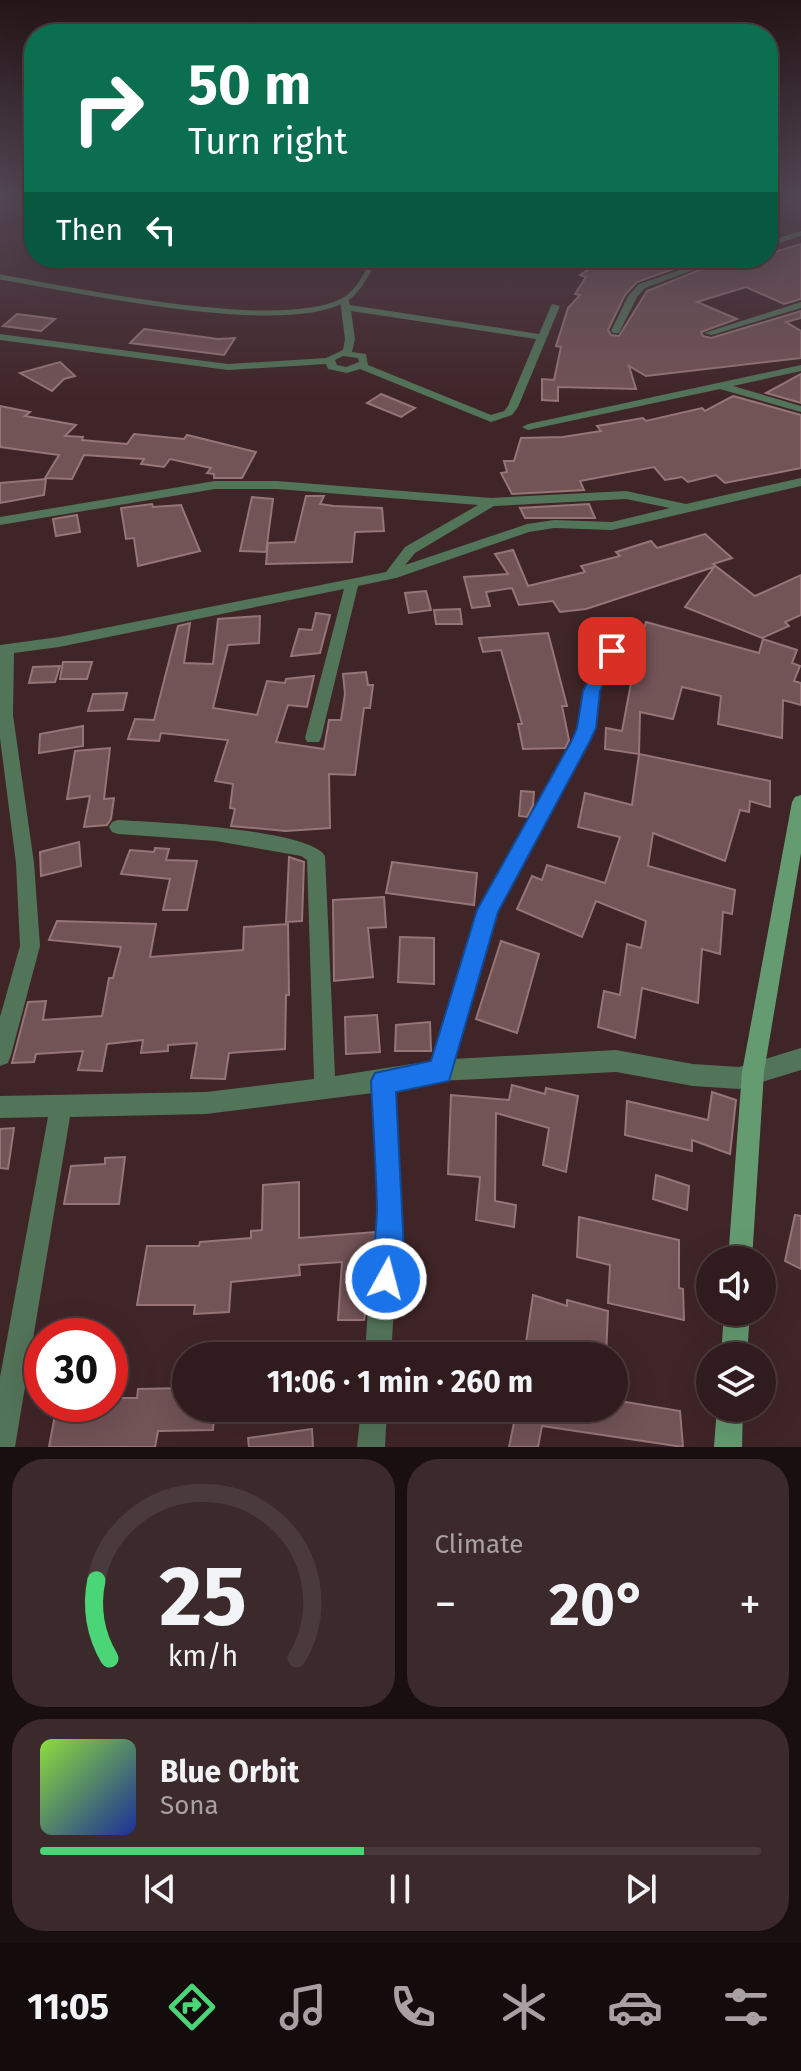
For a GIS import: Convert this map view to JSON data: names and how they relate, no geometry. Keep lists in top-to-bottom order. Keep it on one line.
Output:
{"page":{"turn":["50 m","Turn right"],"then":"Then","limit":"30","trip":"11:06 · 1 min · 260 m","tile":"Climate","heat":["−","20°","+"],"song":["Blue Orbit","Sona"],"tabs":"11:05","gauge":["25","km/h"]}}
